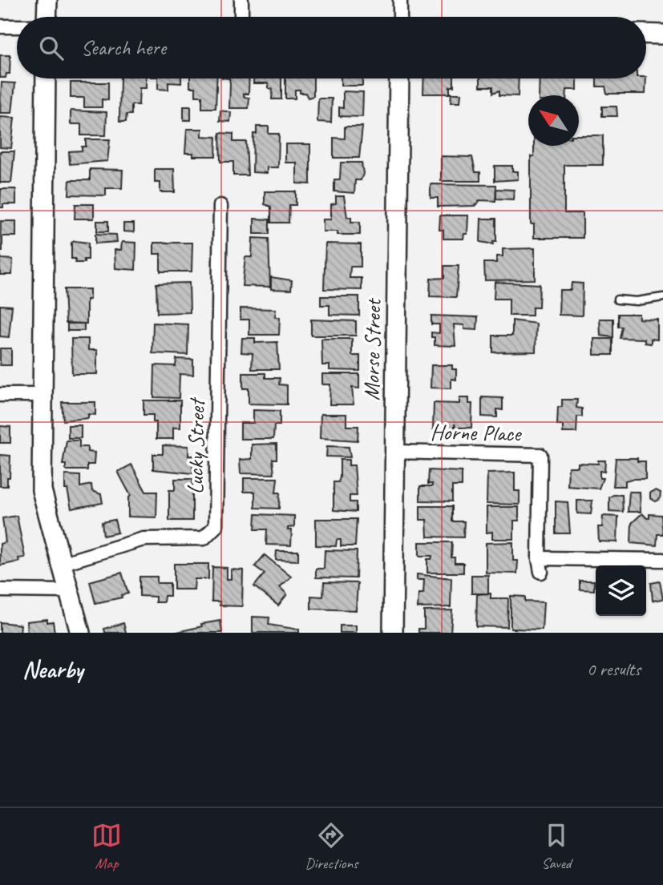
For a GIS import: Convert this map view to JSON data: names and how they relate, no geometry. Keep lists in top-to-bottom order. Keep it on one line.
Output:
{"streets":{"street":["Morse Street","Horne Place","Lucky Street"]},"crossings":[["Morse Street","Horne Place"]],"north":"top left","page":{"search":"Search here","heading":["Nearby","0 results"],"nav":["Map","Directions","Saved"]}}
